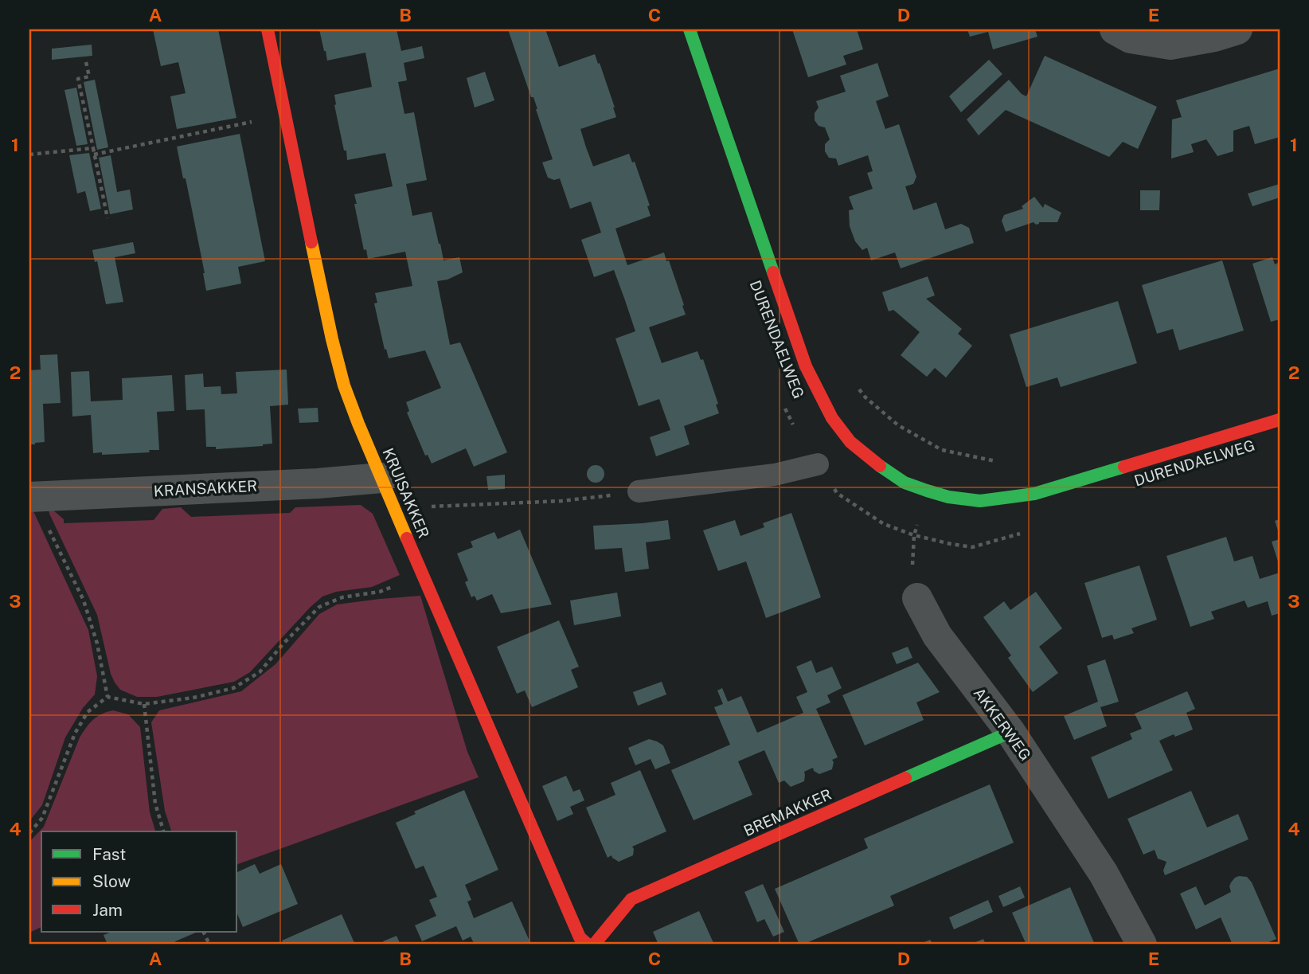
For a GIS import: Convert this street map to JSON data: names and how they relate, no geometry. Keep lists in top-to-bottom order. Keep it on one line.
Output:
{"streets":{"street":["DURENDAELWEG","KRANSAKKER","KRUISAKKER","AKKERWEG","BREMAKKER"]},"crossings":[["KRANSAKKER","KRUISAKKER"],["AKKERWEG","BREMAKKER"]],"legend":["Fast","Slow","Jam"],"grid":{"columns":["A","B","C","D","E"],"rows":["1","2","3","4"]}}
